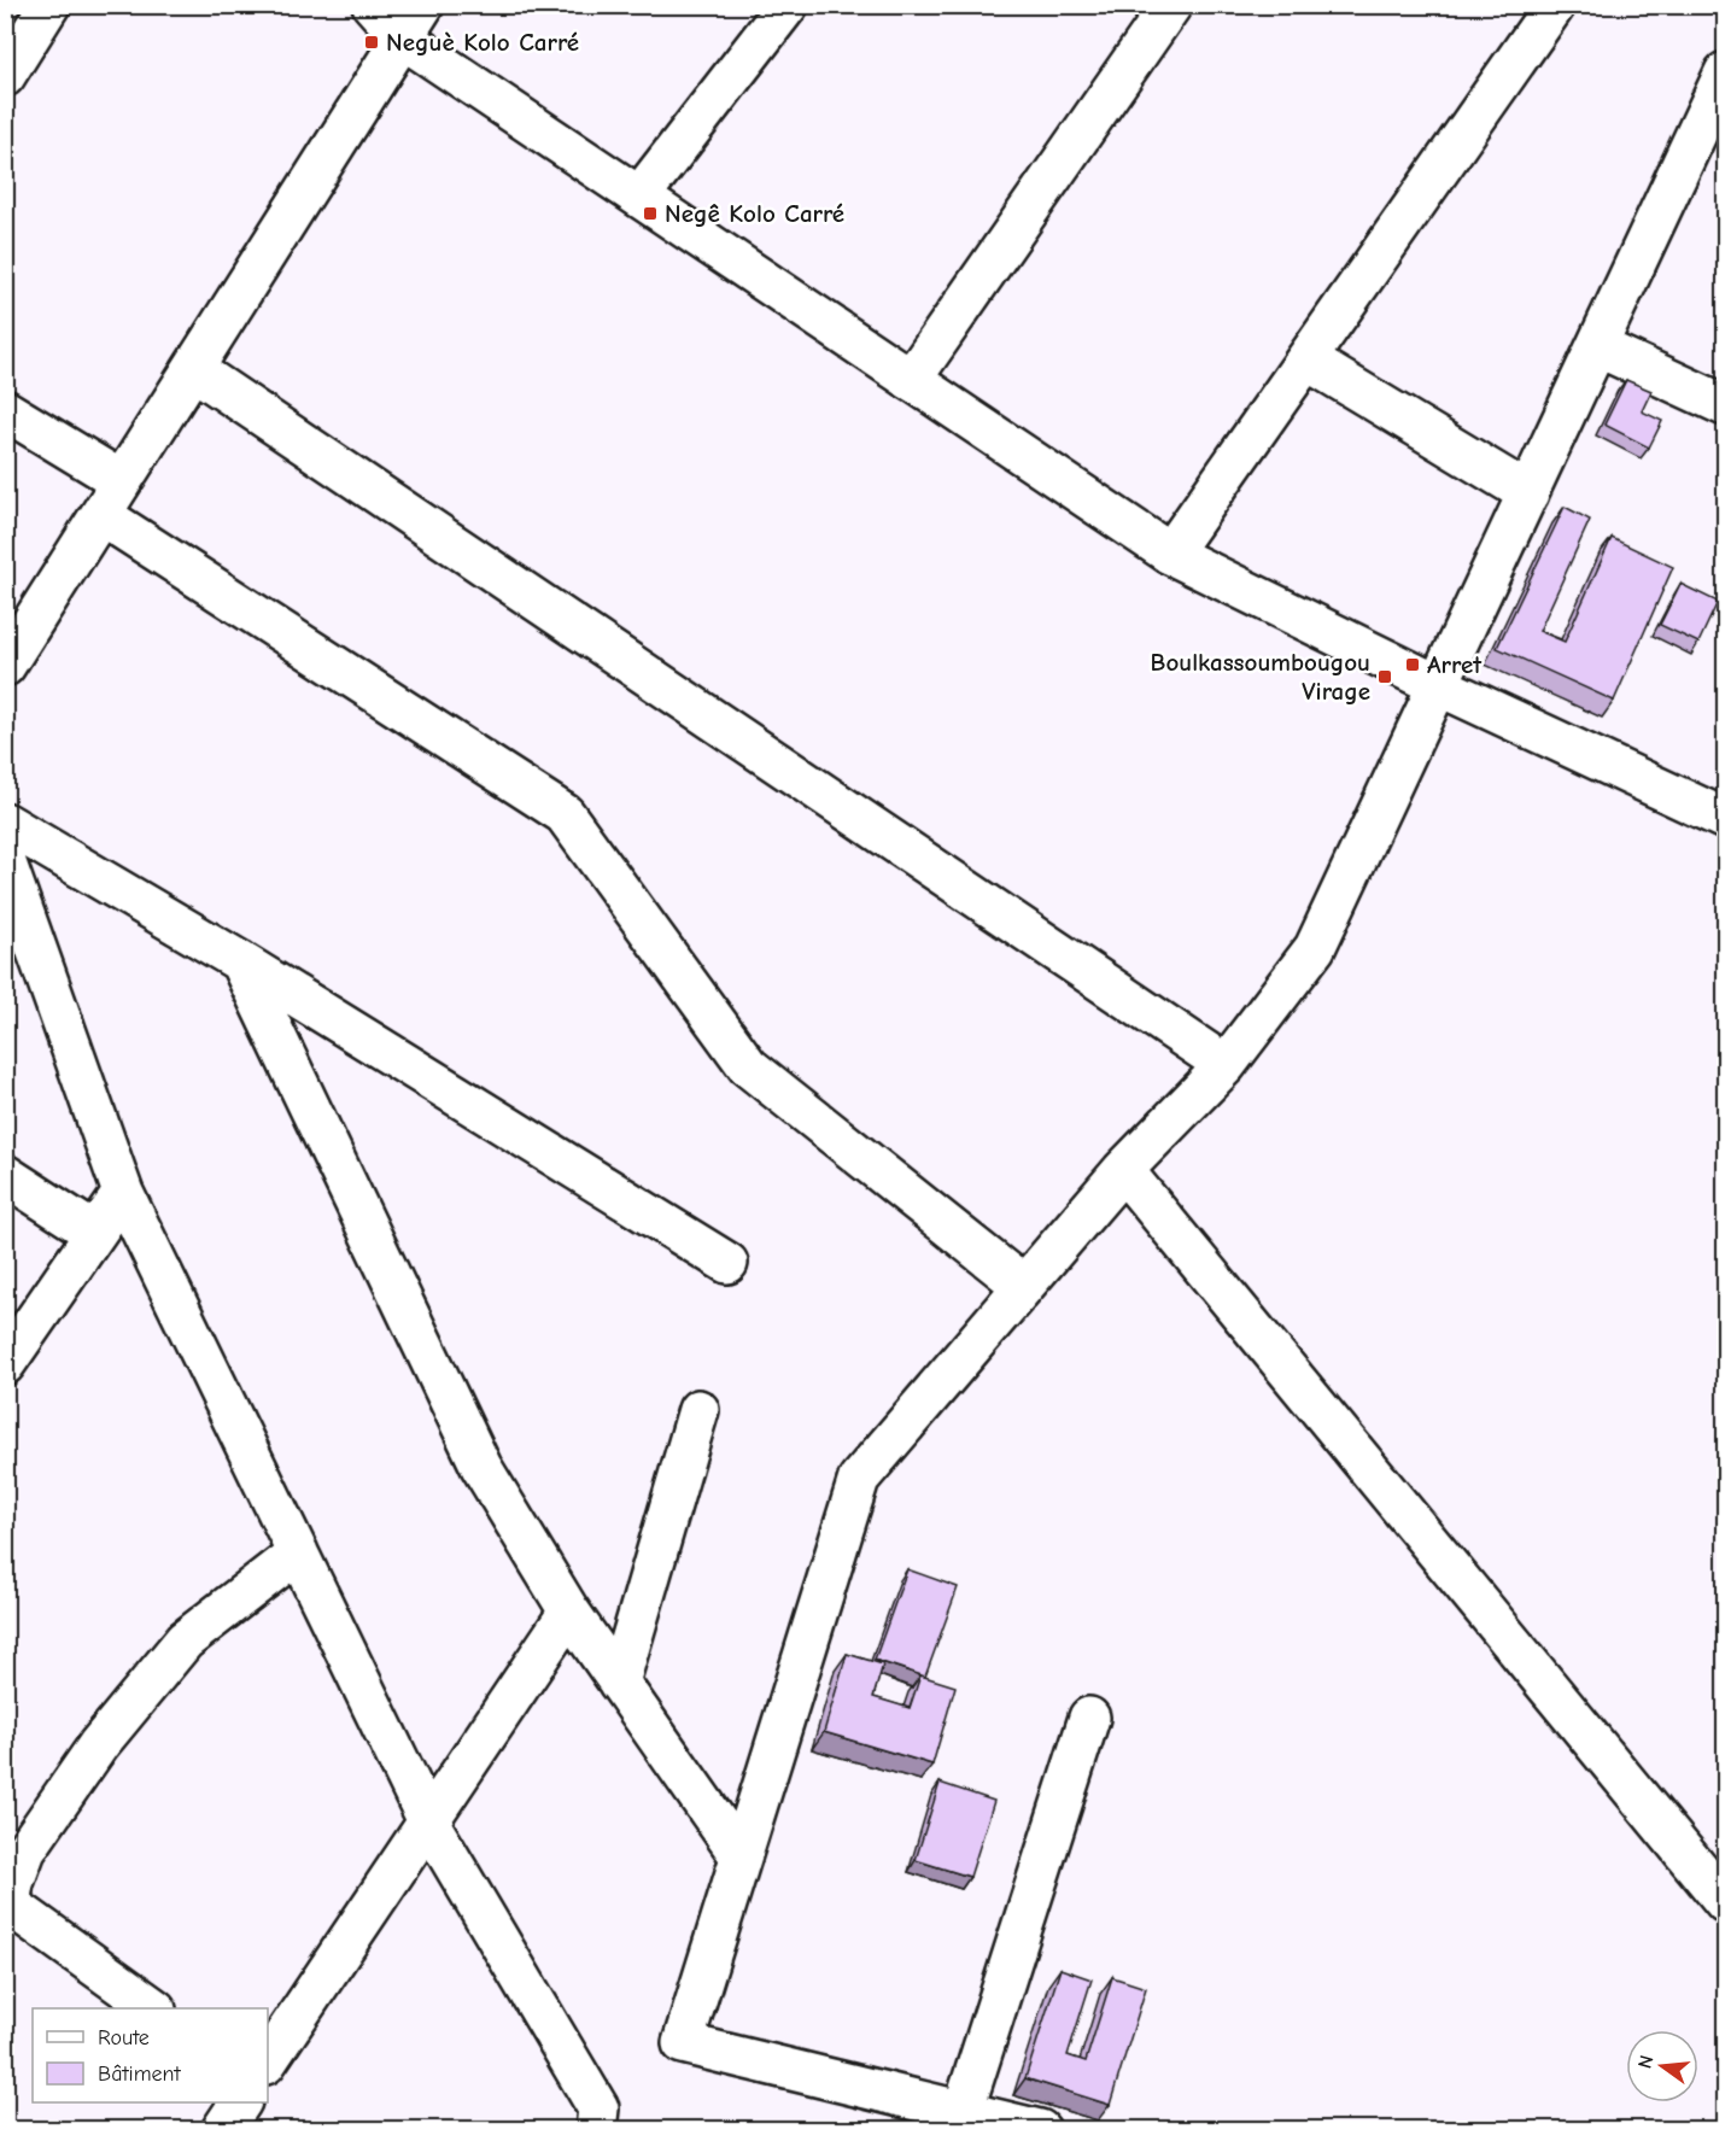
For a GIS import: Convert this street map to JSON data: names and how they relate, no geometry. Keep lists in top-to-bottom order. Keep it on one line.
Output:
{"places":{"transit":["Neguè Kolo Carré","Negê Kolo Carré","Arret","Boulkassoumbougou Virage"]},"legend":["Route","Bâtiment"],"north":"left"}
